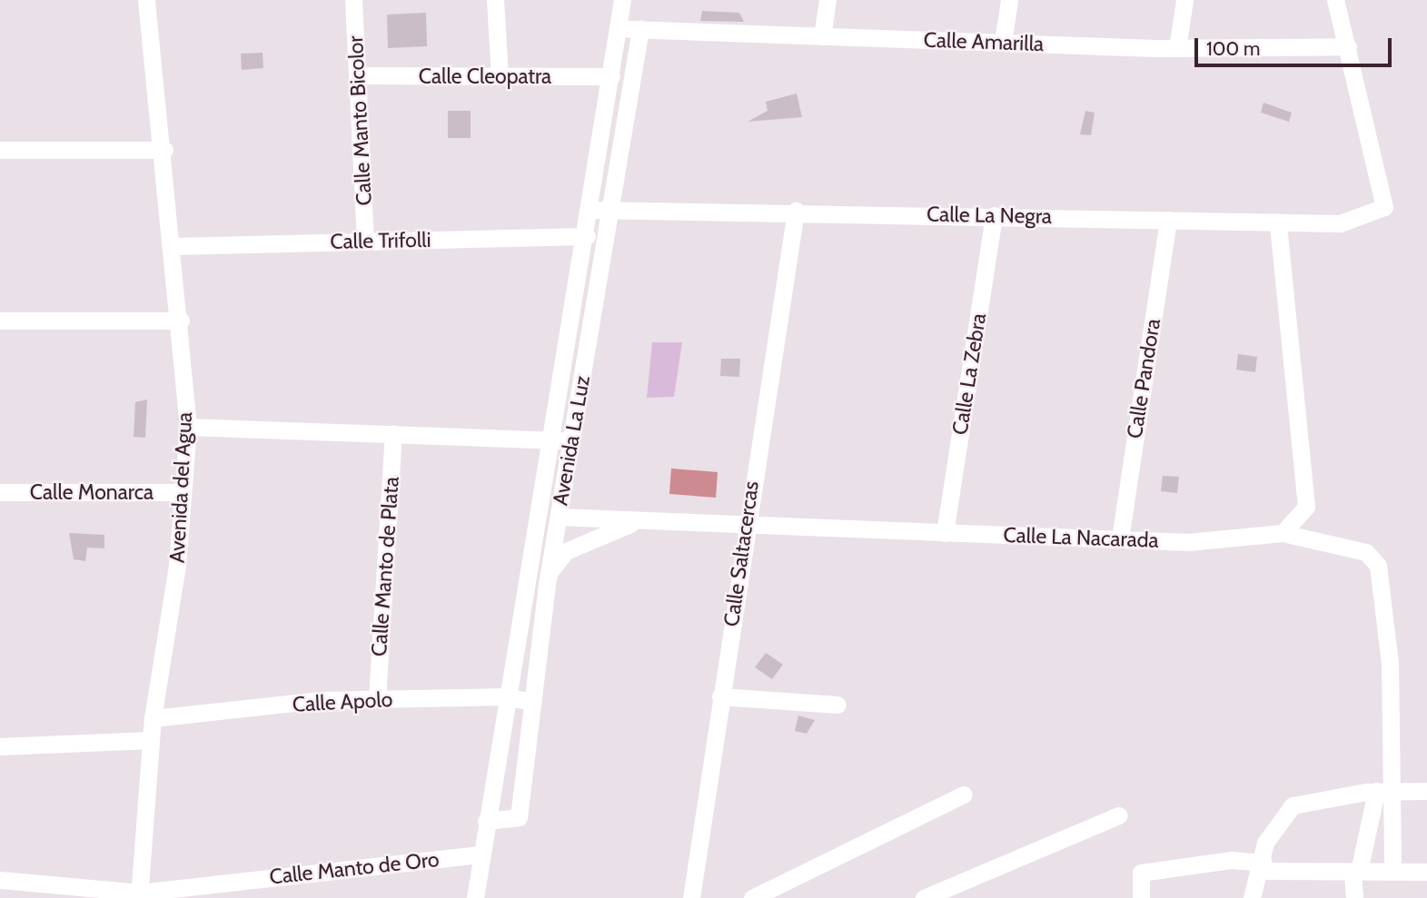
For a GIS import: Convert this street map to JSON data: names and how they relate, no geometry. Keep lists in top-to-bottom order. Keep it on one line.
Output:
{"streets":{"street":["Calle Amarilla","Calle Cleopatra","Calle Manto Bicolor","Calle La Negra","Calle Trifolli","Calle La Zebra","Calle Pandora","Avenida La Luz","Avenida del Agua","Calle Monarca","Calle La Nacarada","Calle Saltacercas","Calle Manto de Plata","Calle Apolo","Calle Manto de Oro"]},"crossings":[["Calle Amarilla","Calle La Negra"],["Calle Amarilla","Avenida La Luz"],["Calle Cleopatra","Calle Manto Bicolor"],["Calle Cleopatra","Avenida La Luz"],["Calle Manto Bicolor","Calle Trifolli"],["Calle La Negra","Calle La Zebra"],["Calle La Negra","Calle Pandora"],["Calle La Negra","Avenida La Luz"],["Calle La Negra","Calle Saltacercas"],["Calle Trifolli","Avenida La Luz"],["Calle Trifolli","Avenida del Agua"],["Calle La Zebra","Calle La Nacarada"],["Calle Pandora","Calle La Nacarada"],["Avenida La Luz","Calle La Nacarada"],["Avenida La Luz","Calle Apolo"],["Avenida La Luz","Calle Manto de Oro"],["Avenida del Agua","Calle Monarca"],["Avenida del Agua","Calle Apolo"],["Avenida del Agua","Calle Manto de Oro"],["Calle La Nacarada","Calle Saltacercas"],["Calle Manto de Plata","Calle Apolo"]],"scale_bar":"100 m"}
